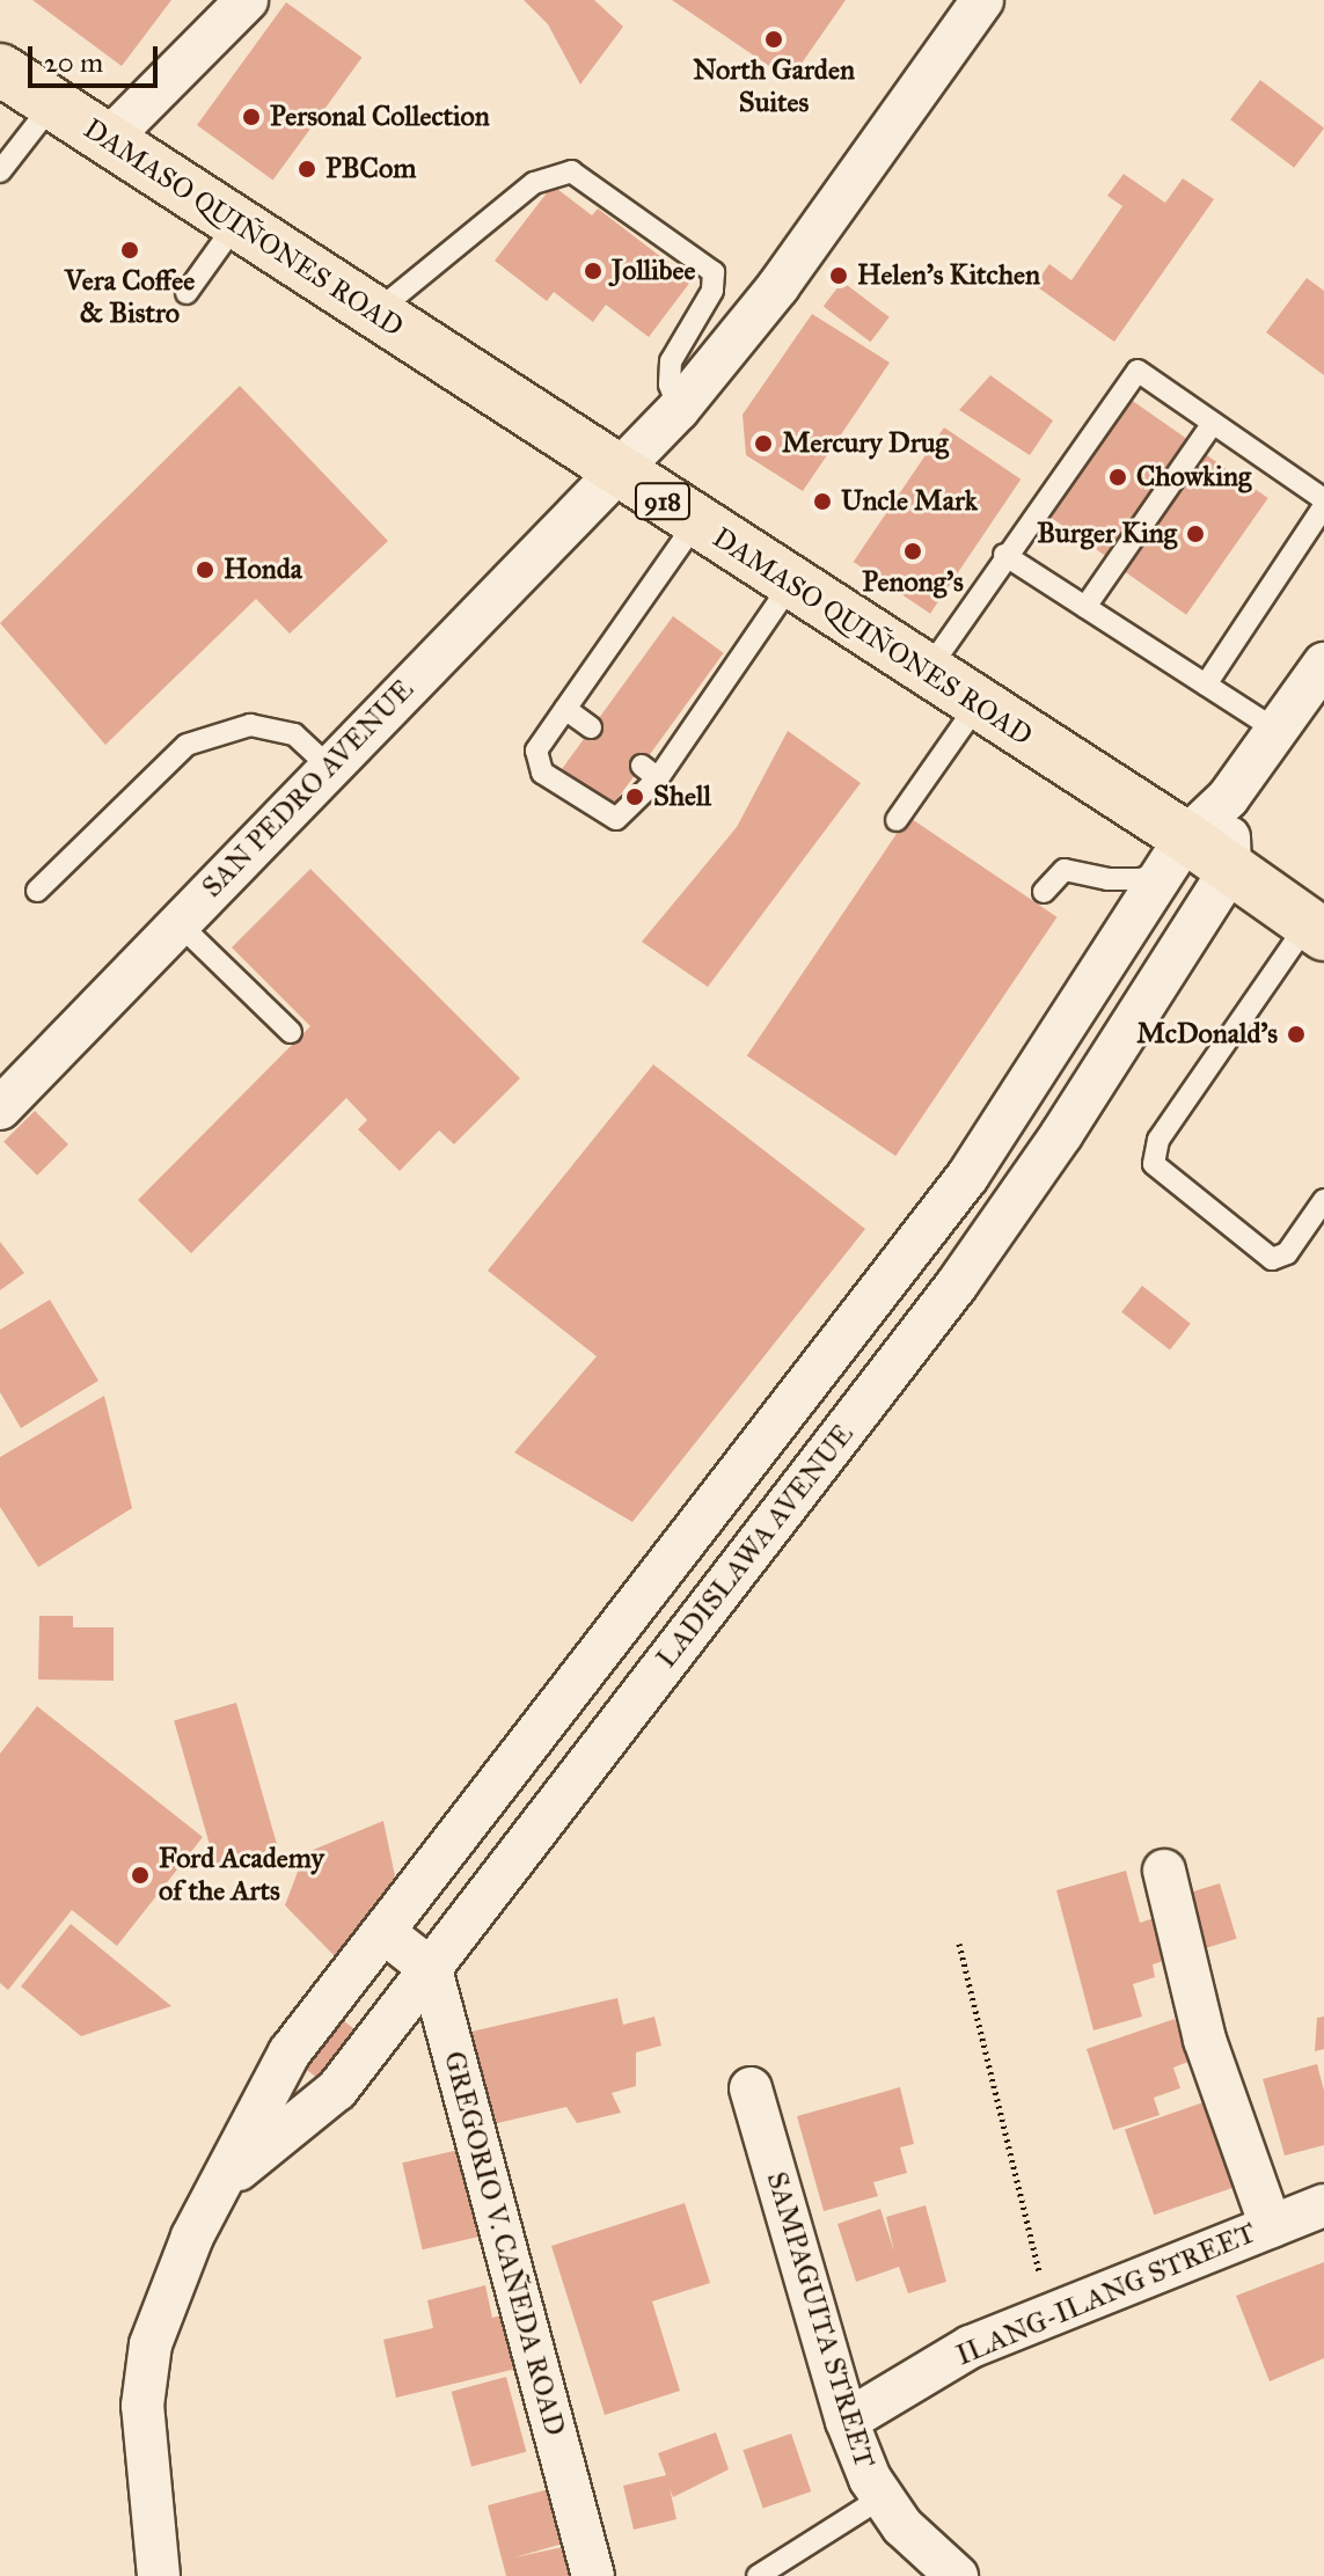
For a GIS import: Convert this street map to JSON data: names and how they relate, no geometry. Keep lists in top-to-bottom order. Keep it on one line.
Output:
{"streets":{"main road":["DAMASO QUIÑONES ROAD","918"],"street":["SAN PEDRO AVENUE","LADISLAWA AVENUE","GREGORIO V. CAÑEDA ROAD","ILANG-ILANG STREET","SAMPAGUITA STREET"]},"crossings":[["DAMASO QUIÑONES ROAD","SAN PEDRO AVENUE"],["DAMASO QUIÑONES ROAD","LADISLAWA AVENUE"],["LADISLAWA AVENUE","GREGORIO V. CAÑEDA ROAD"],["ILANG-ILANG STREET","SAMPAGUITA STREET"]],"places":["North Garden Suites","Personal Collection","PBCom","Vera Coffee & Bistro","Jollibee","Helen's Kitchen","Mercury Drug","Chowking","Uncle Mark","Burger King","Penong's","Honda","Shell","McDonald's","Ford Academy of the Arts"],"scale_bar":"20 m"}
